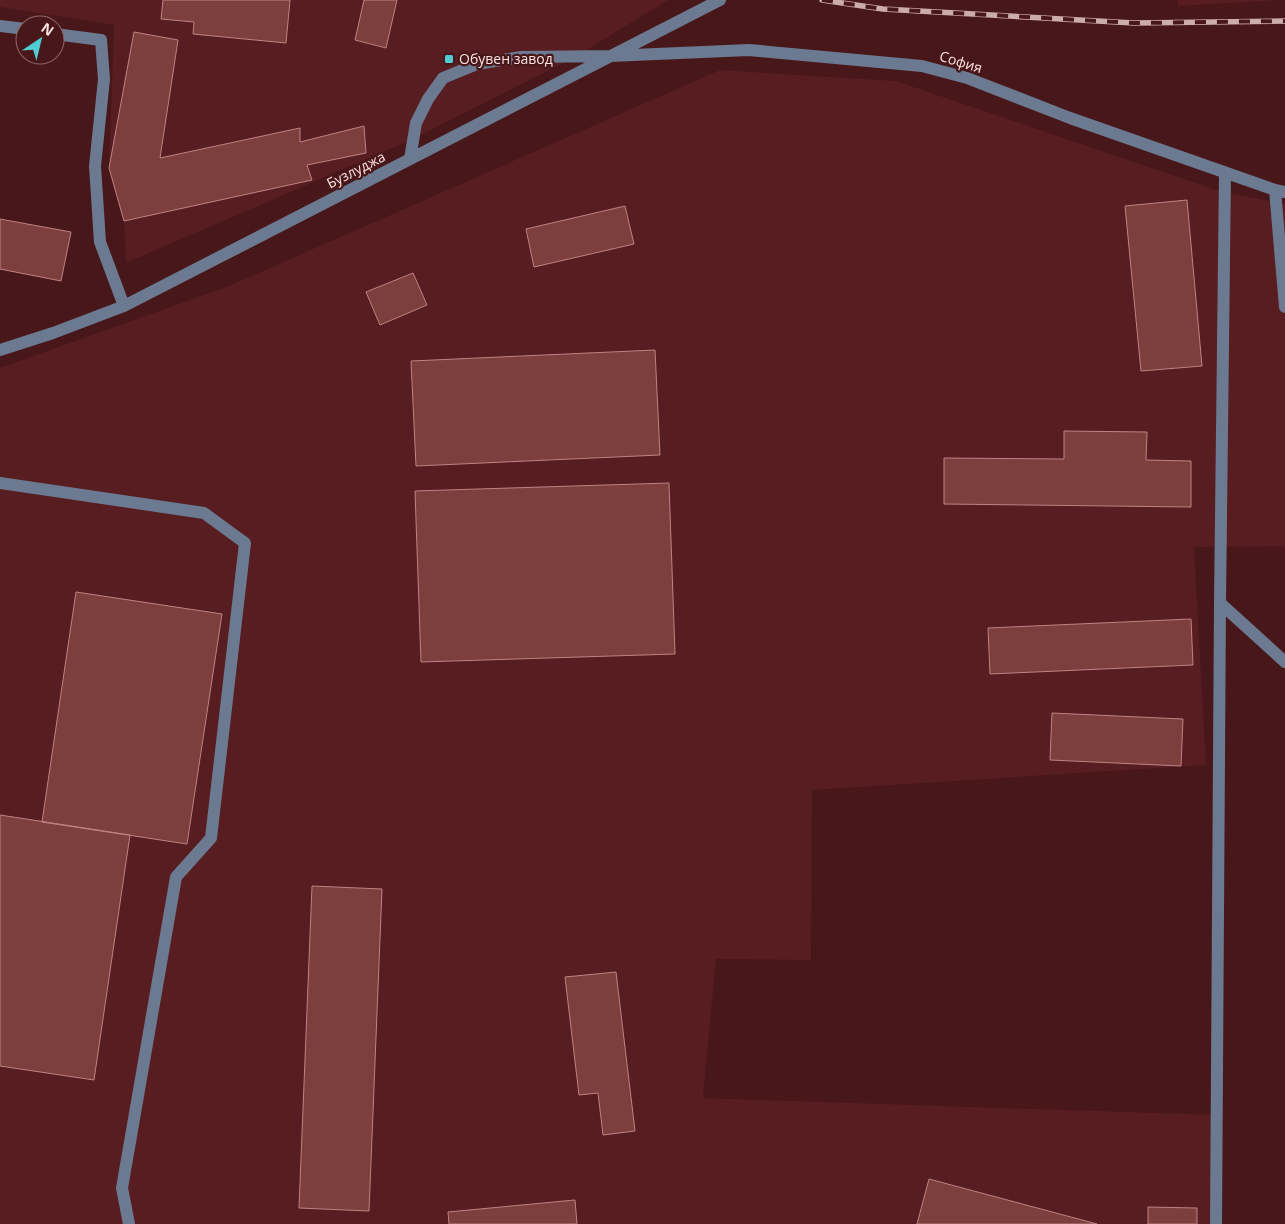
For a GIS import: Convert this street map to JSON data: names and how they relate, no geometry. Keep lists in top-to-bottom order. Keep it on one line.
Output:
{"streets":{"street":["София","Бузлуджа"]},"crossings":[["София","Бузлуджа"]],"places":{"transit":["Обувен завод"]},"north":"top right"}
